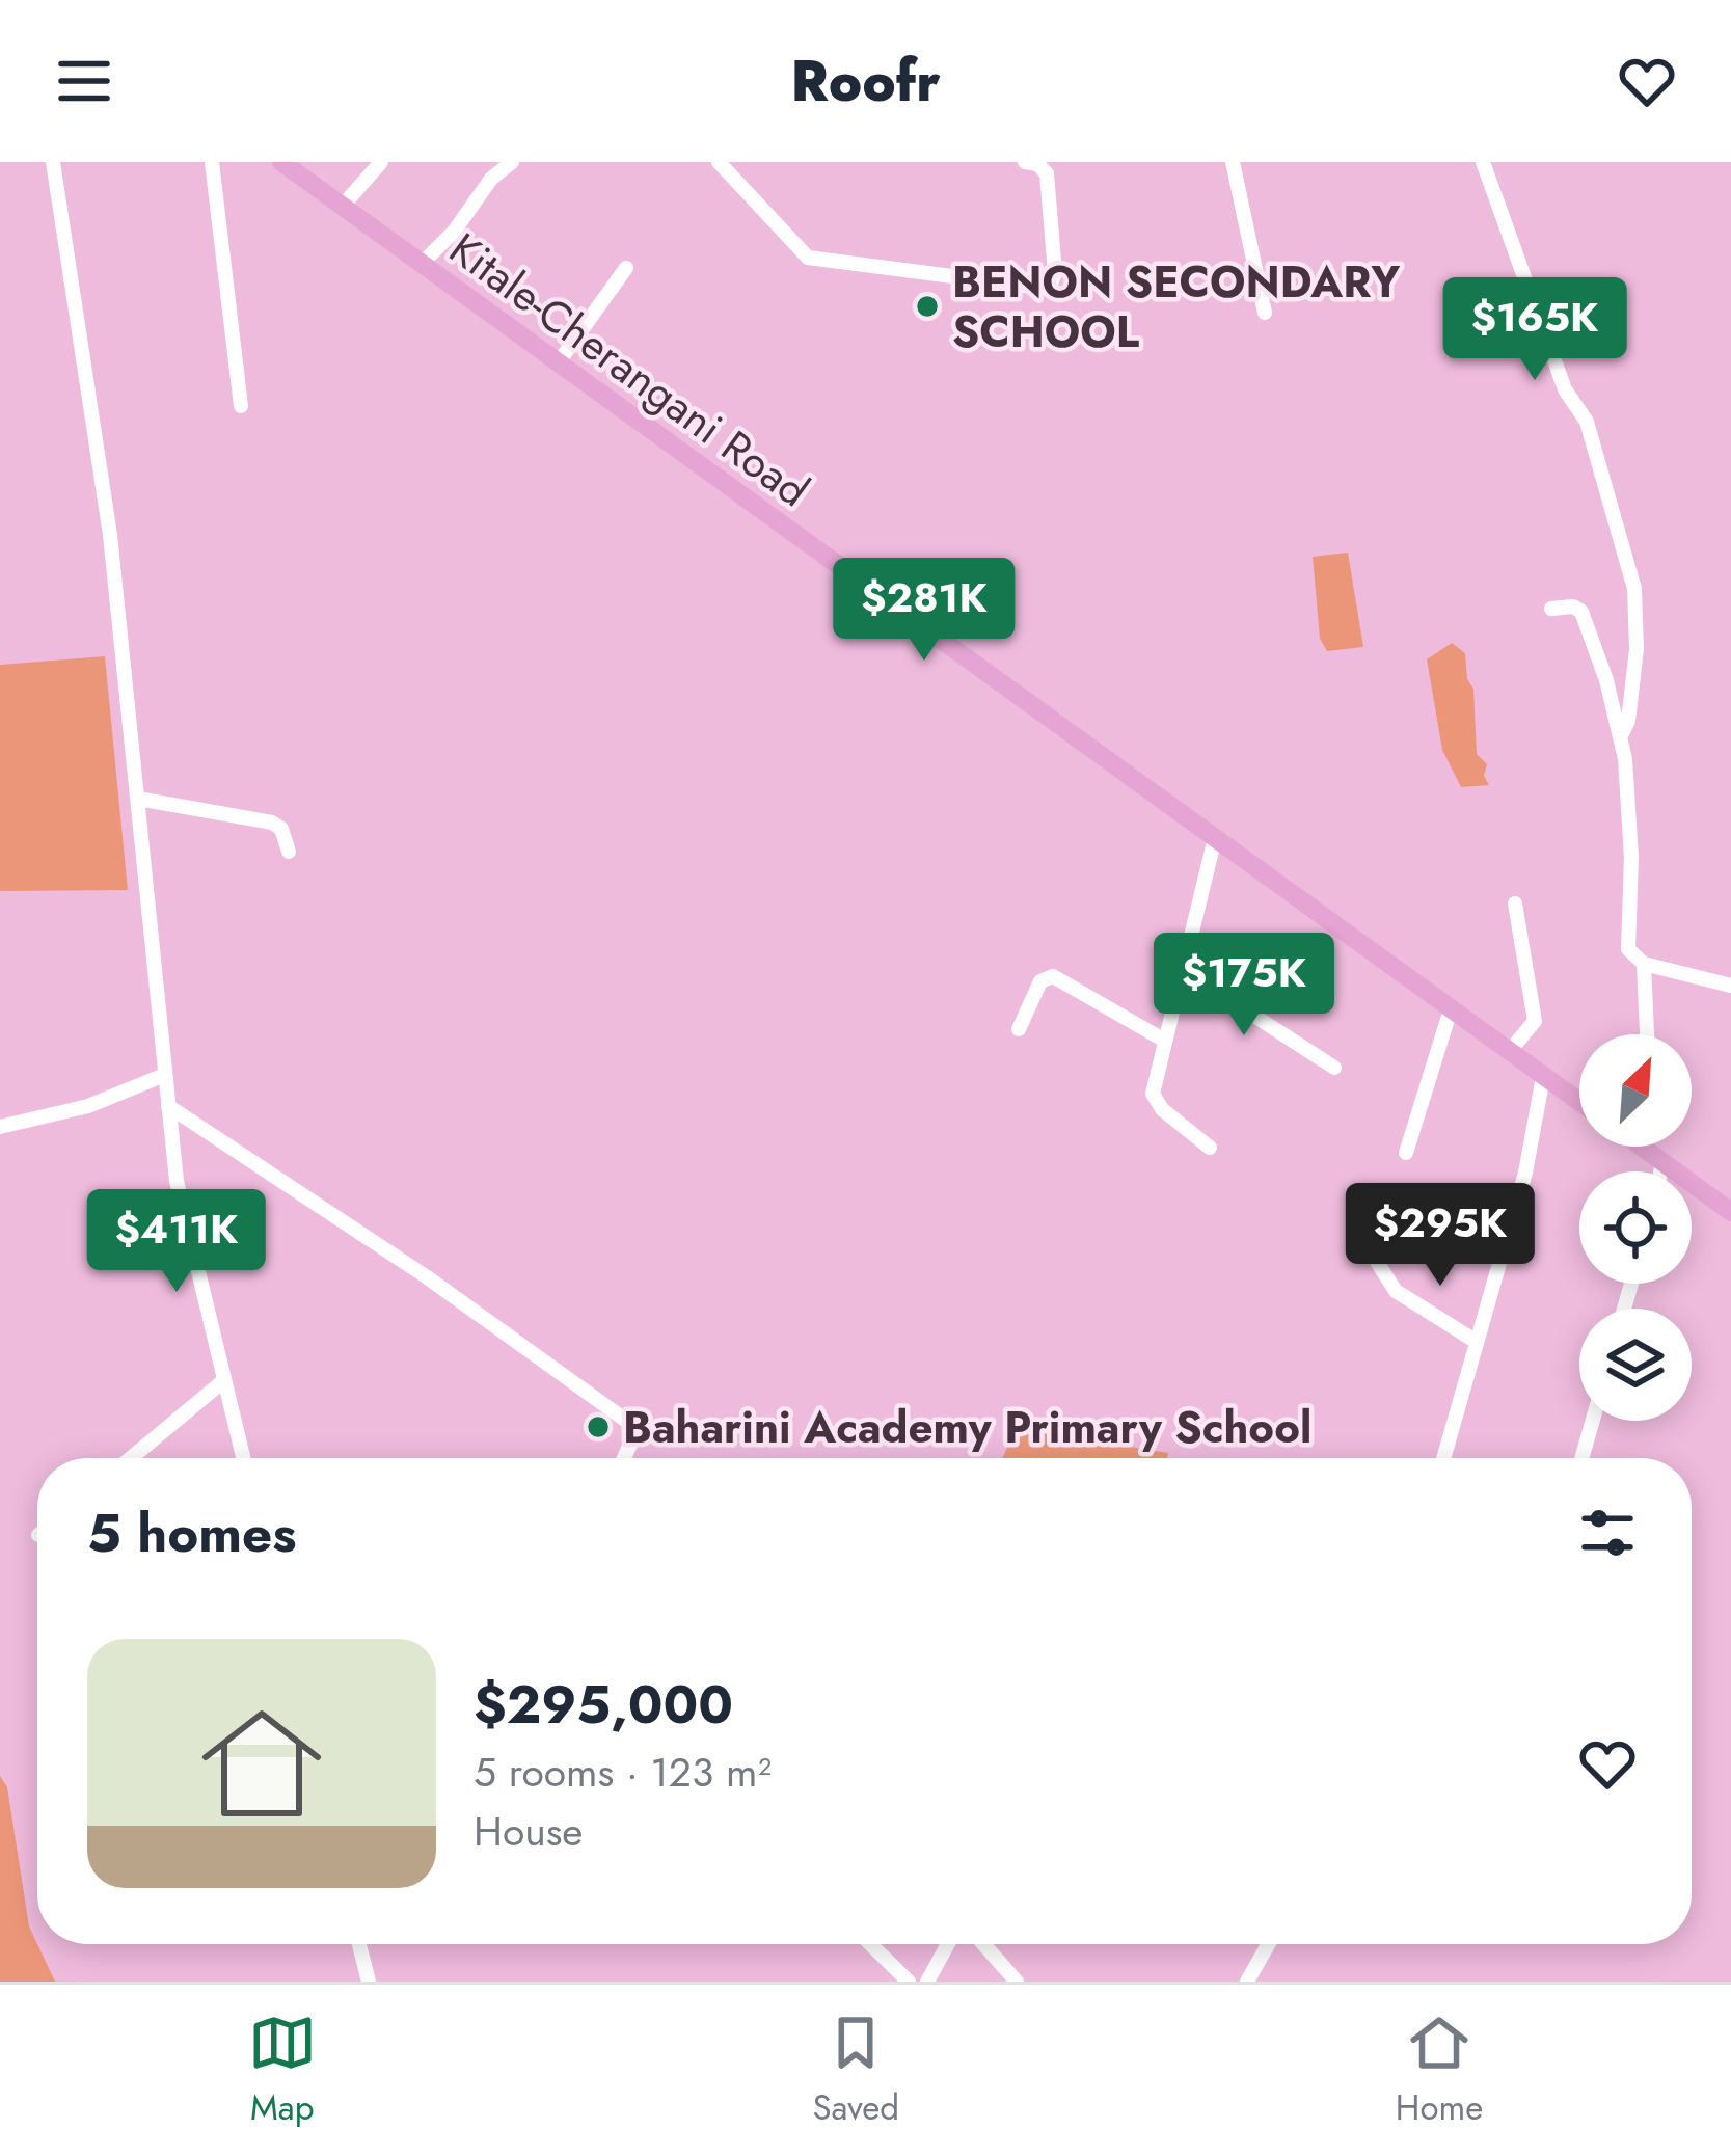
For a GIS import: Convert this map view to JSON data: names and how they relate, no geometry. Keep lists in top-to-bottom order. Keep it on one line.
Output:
{"streets":{"main road":["Kitale-Cherangani Road"]},"places":["BENON SECONDARY SCHOOL","Baharini Academy Primary School"],"north":"top right","page":{"header":"Roofr","price":["$165K","$281K","$175K","$295K","$411K"],"heading":"5 homes","list":[{"name":"$295,000","note":"5 rooms · 123 m² · House"}],"tabs":["Map","Saved","Home"]}}
